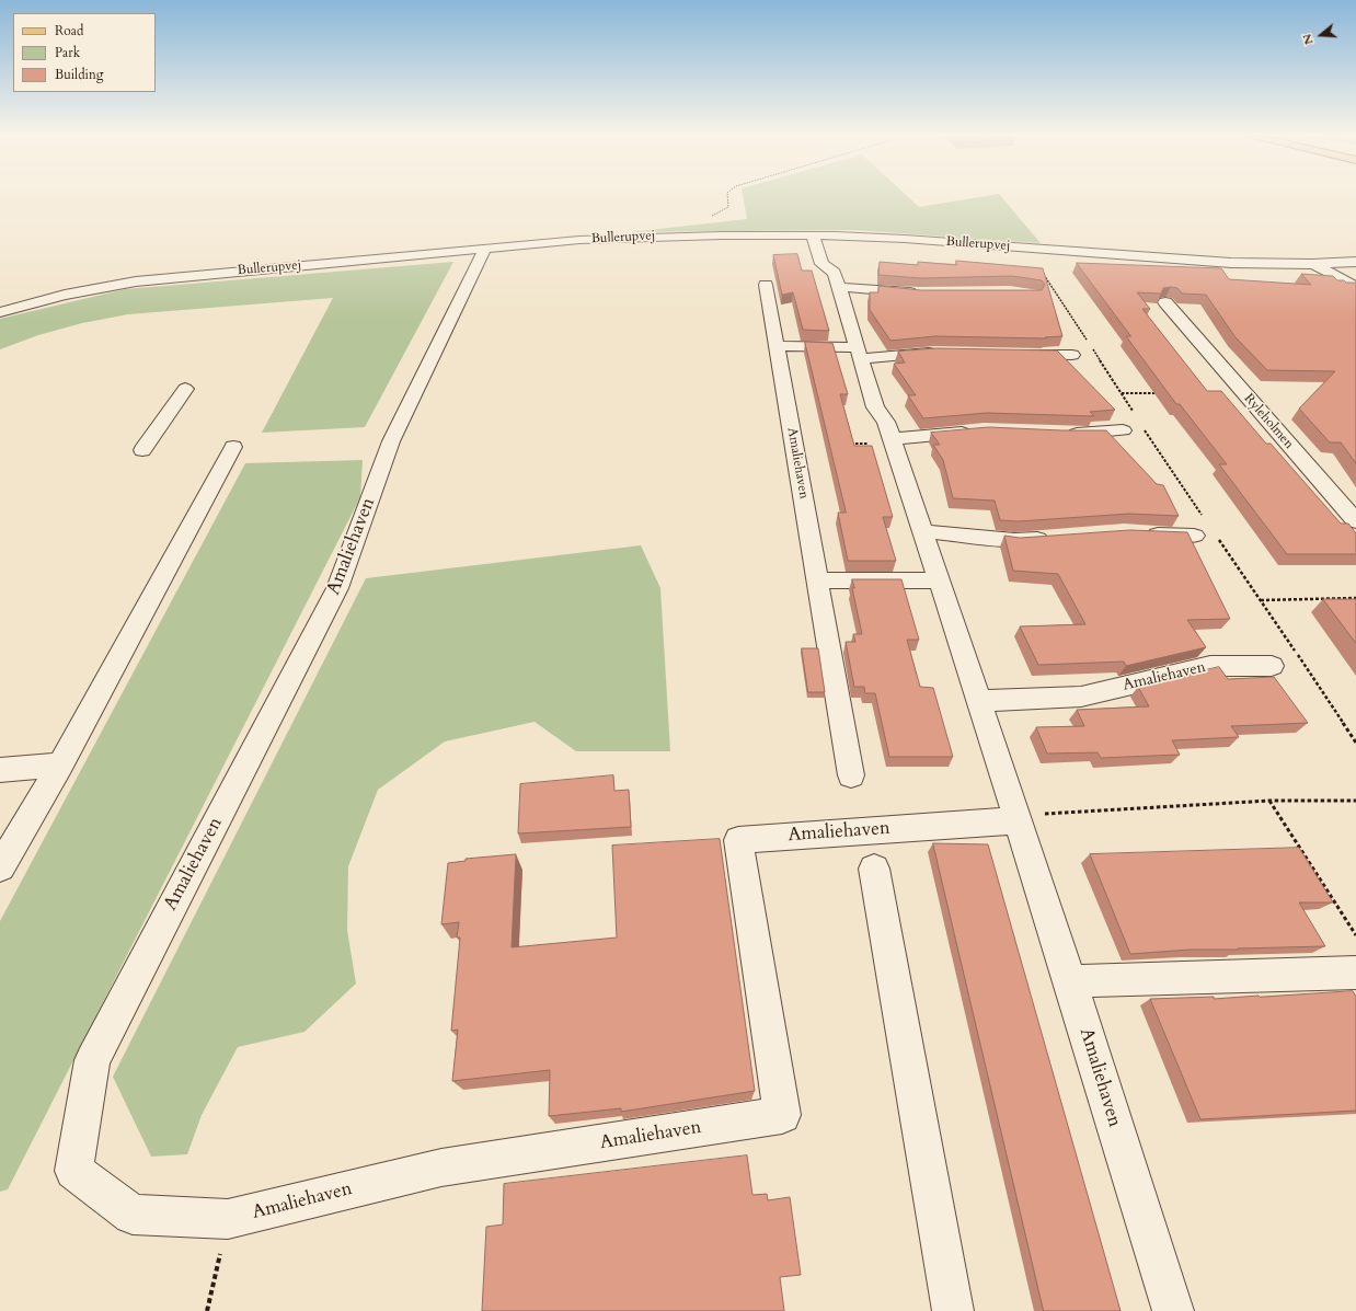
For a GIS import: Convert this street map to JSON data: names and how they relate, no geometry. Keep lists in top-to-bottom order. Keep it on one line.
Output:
{"streets":{"street":["Bullerupvej","Ryleholmen","Amaliehaven"]},"crossings":[["Bullerupvej","Amaliehaven"]],"legend":["Road","Park","Building"],"north":"left"}
